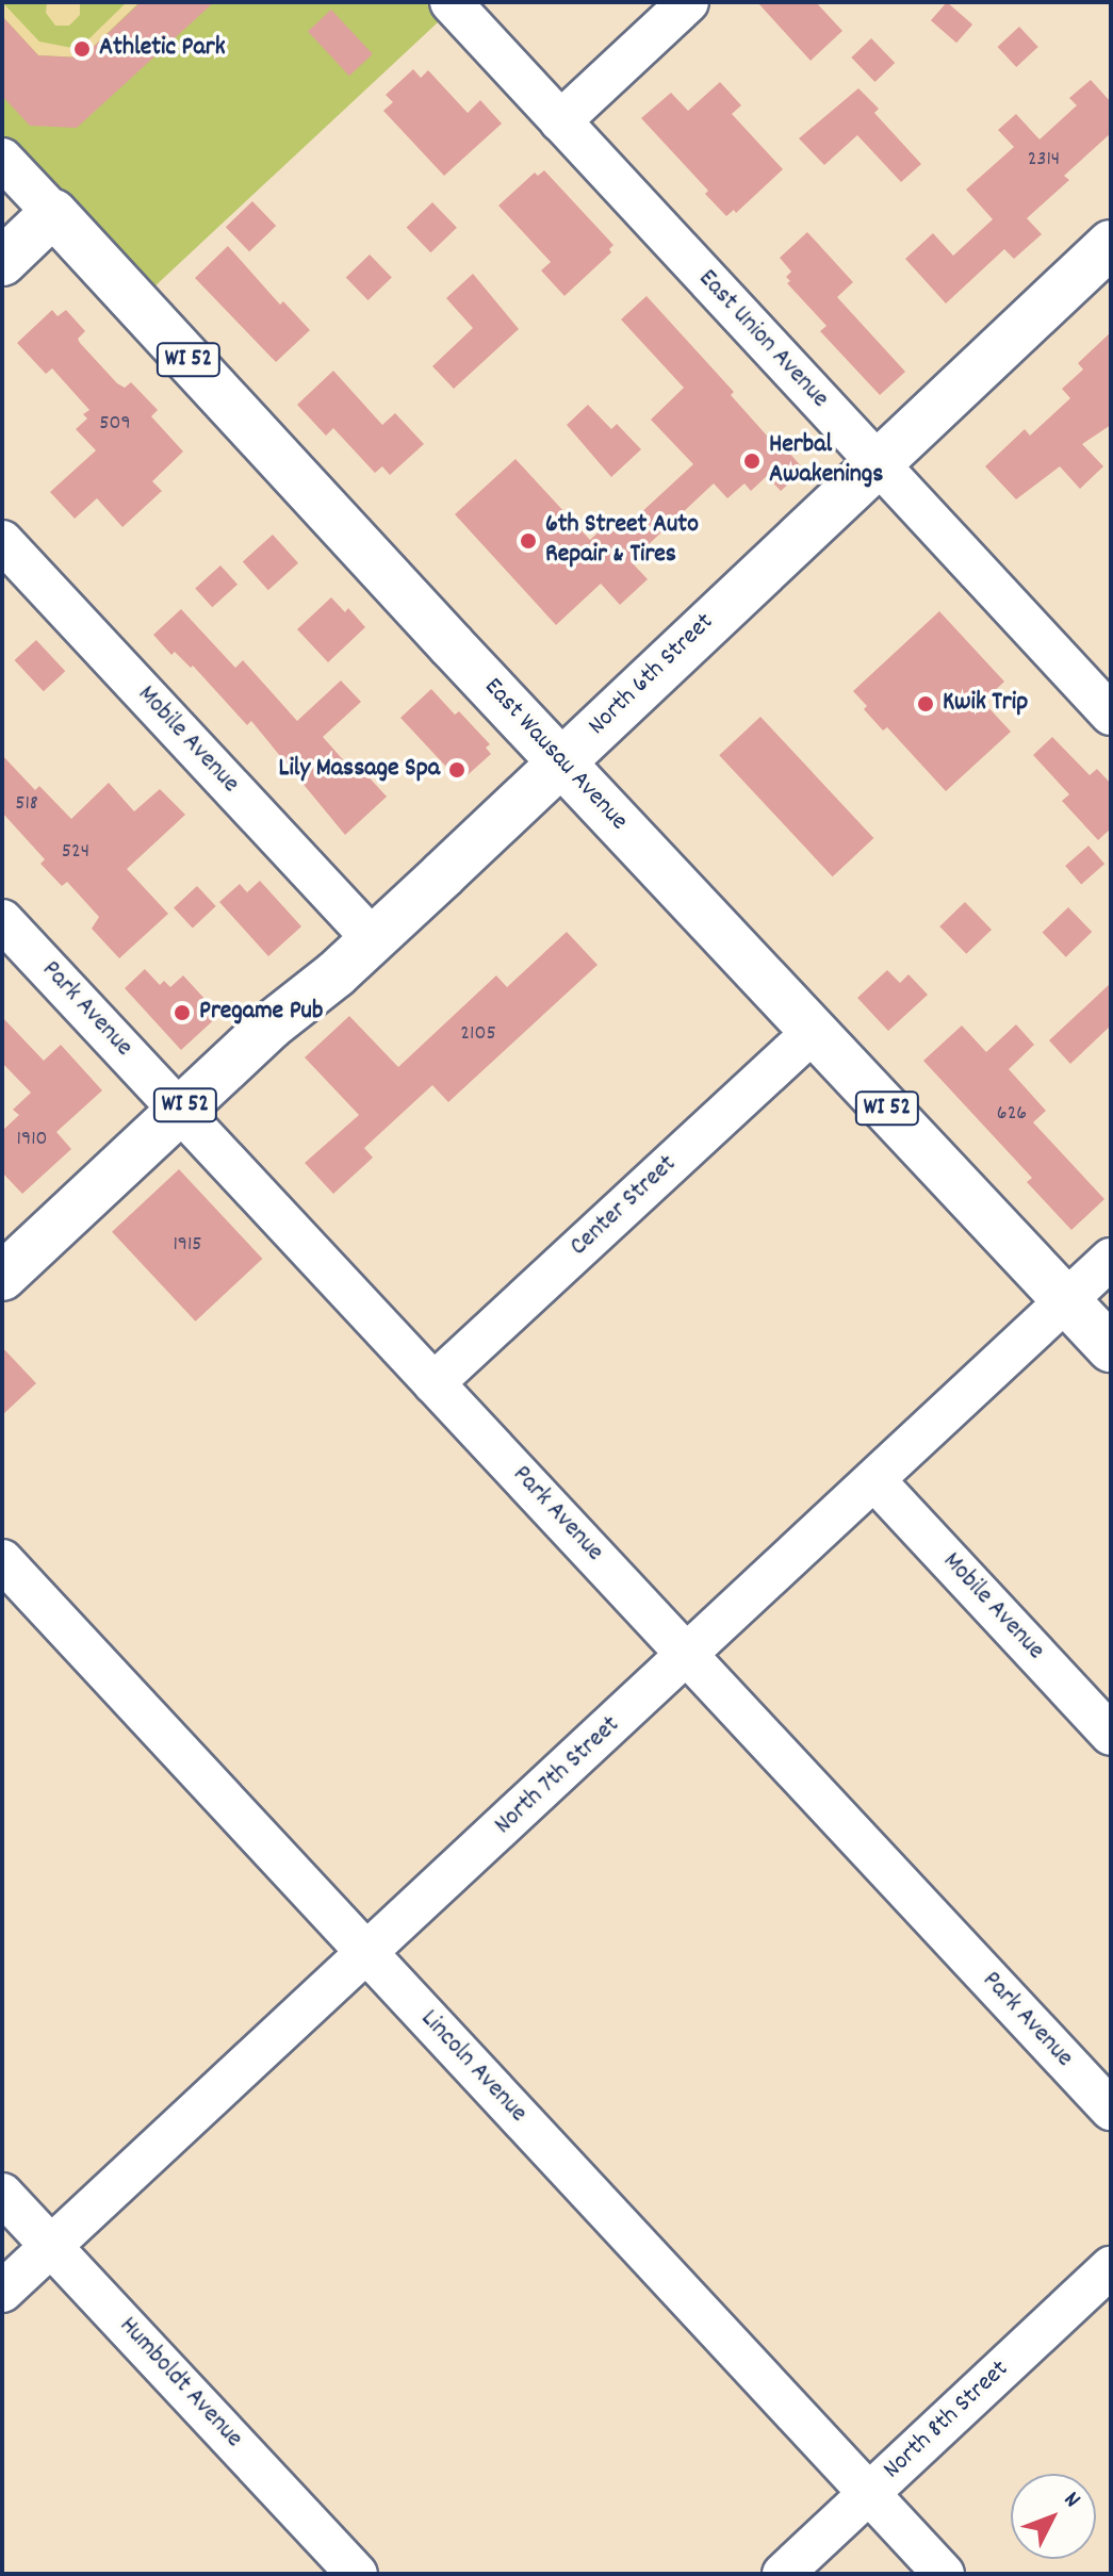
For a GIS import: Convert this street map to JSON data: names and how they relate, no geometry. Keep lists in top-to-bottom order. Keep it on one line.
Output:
{"streets":{"main road":["WI 52","North 6th Street","East Wausau Avenue"],"street":["East Union Avenue","Mobile Avenue","Park Avenue","Center Street","North 7th Street","Lincoln Avenue","Humboldt Avenue","North 8th Street"]},"crossings":[["East Union Avenue","North 6th Street"],["North 6th Street","Mobile Avenue"],["North 6th Street","East Wausau Avenue"],["North 6th Street","Park Avenue"],["Mobile Avenue","North 7th Street"],["East Wausau Avenue","Center Street"],["East Wausau Avenue","North 7th Street"],["Park Avenue","Center Street"],["Park Avenue","North 7th Street"],["North 7th Street","Lincoln Avenue"],["North 7th Street","Humboldt Avenue"],["Lincoln Avenue","North 8th Street"]],"places":["Athletic Park","Herbal Awakenings","6th Street Auto Repair & Tires","Kwik Trip","Lily Massage Spa","Pregame Pub"],"house_numbers":["2314","509","518","524","2105","626","1910","1915"],"north":"top right"}
